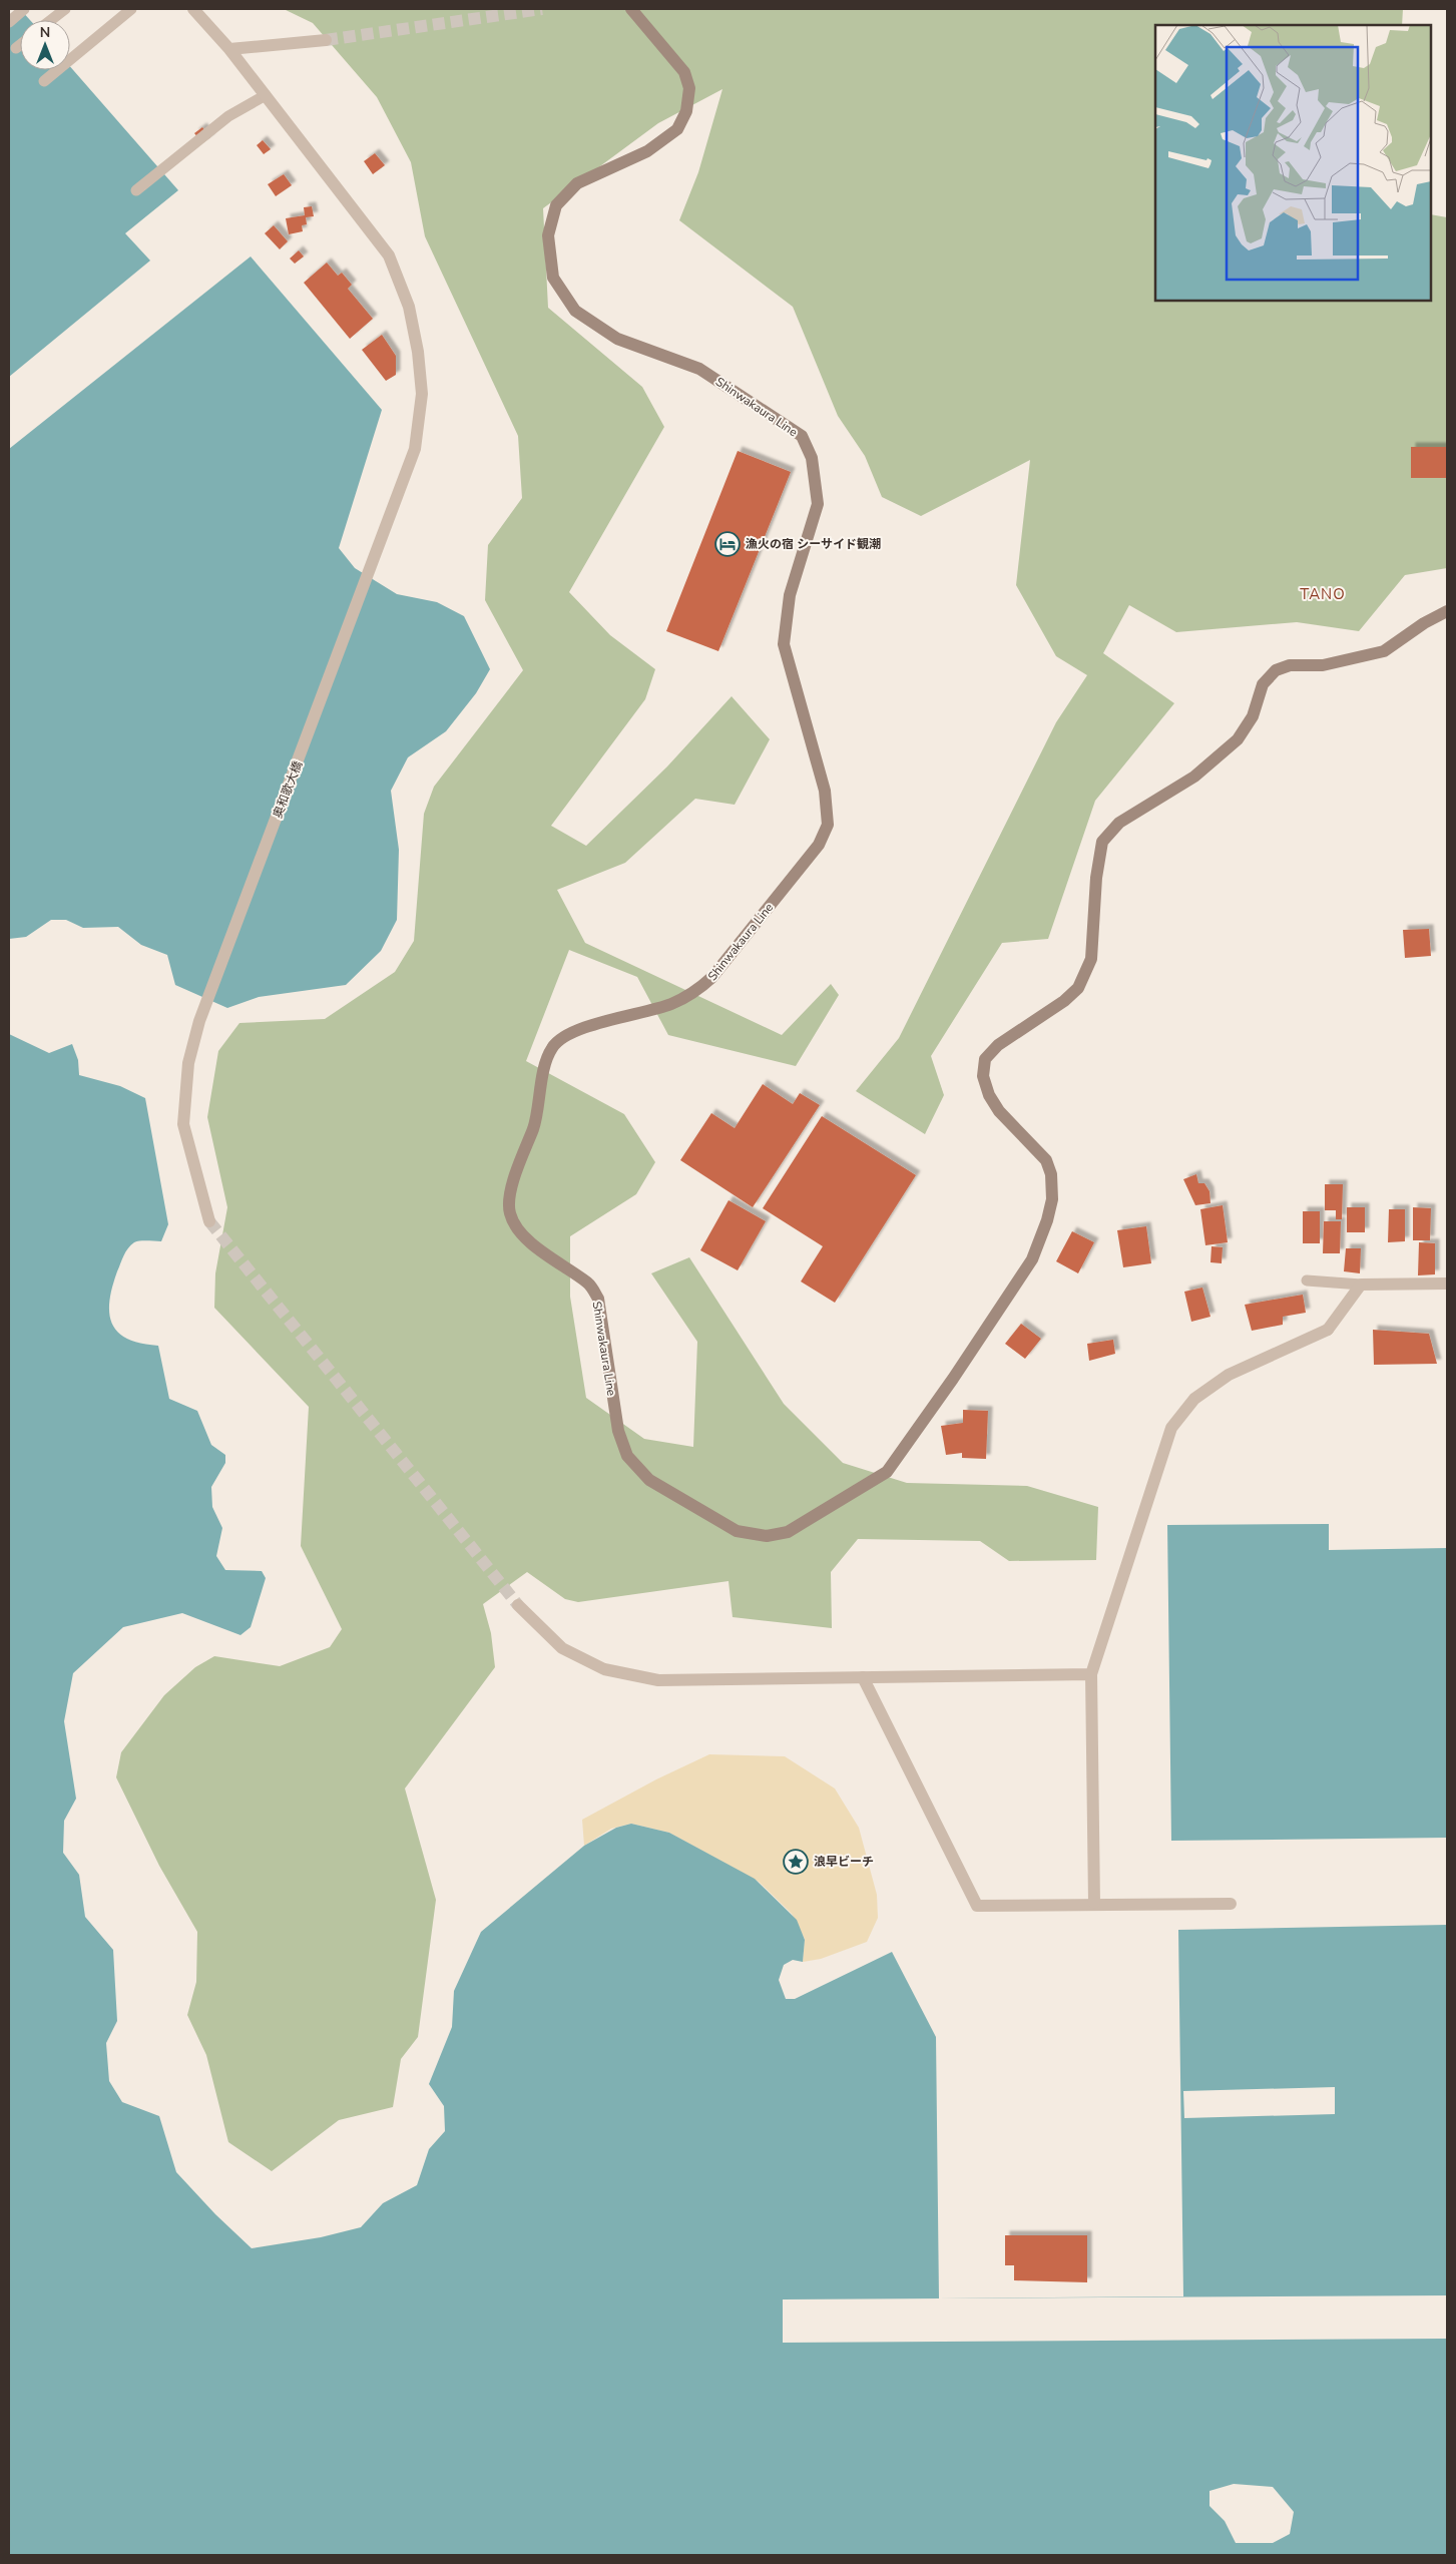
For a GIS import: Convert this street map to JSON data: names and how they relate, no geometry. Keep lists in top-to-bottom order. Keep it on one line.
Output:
{"streets":{"main road":["Shinwakaura Line"],"street":["奥和歌大橋"]},"districts":["TANO"],"places":{"hotel":["漁火の宿 シーサイド観潮"],"place":["浪早ビーチ"]},"north":"top"}
